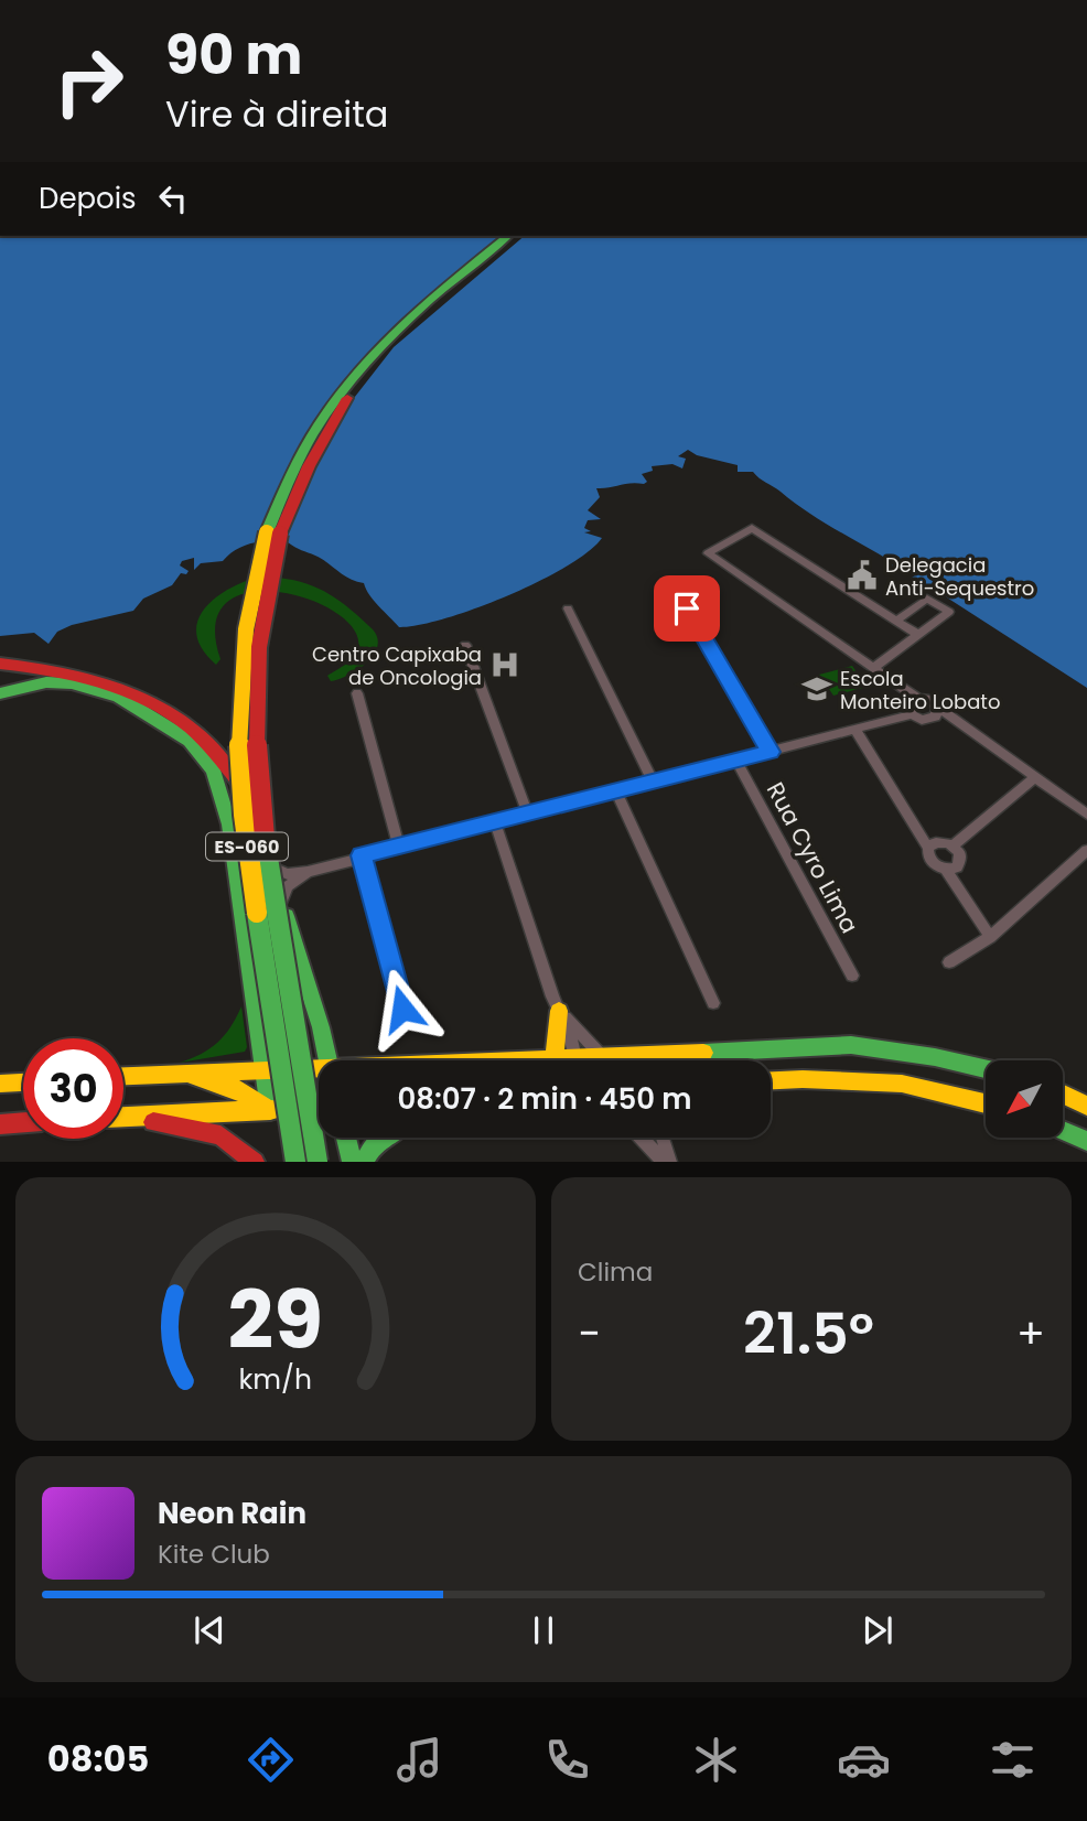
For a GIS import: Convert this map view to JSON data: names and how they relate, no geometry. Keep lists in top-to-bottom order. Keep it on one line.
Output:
{"streets":{"main road":["ES-060"],"street":["Rua Cyro Lima"]},"places":{"public building":["Delegacia Anti-Sequestro"],"hospital":["Centro Capixaba de Oncologia"],"school or university":["Escola Monteiro Lobato"]},"north":"bottom left","page":{"turn":["90 m","Vire à direita"],"then":"Depois","limit":"30","trip":"08:07 · 2 min · 450 m","tile":"Clima","heat":["−","21.5°","+"],"song":["Neon Rain","Kite Club"],"tabs":"08:05","gauge":["29","km/h"]}}
